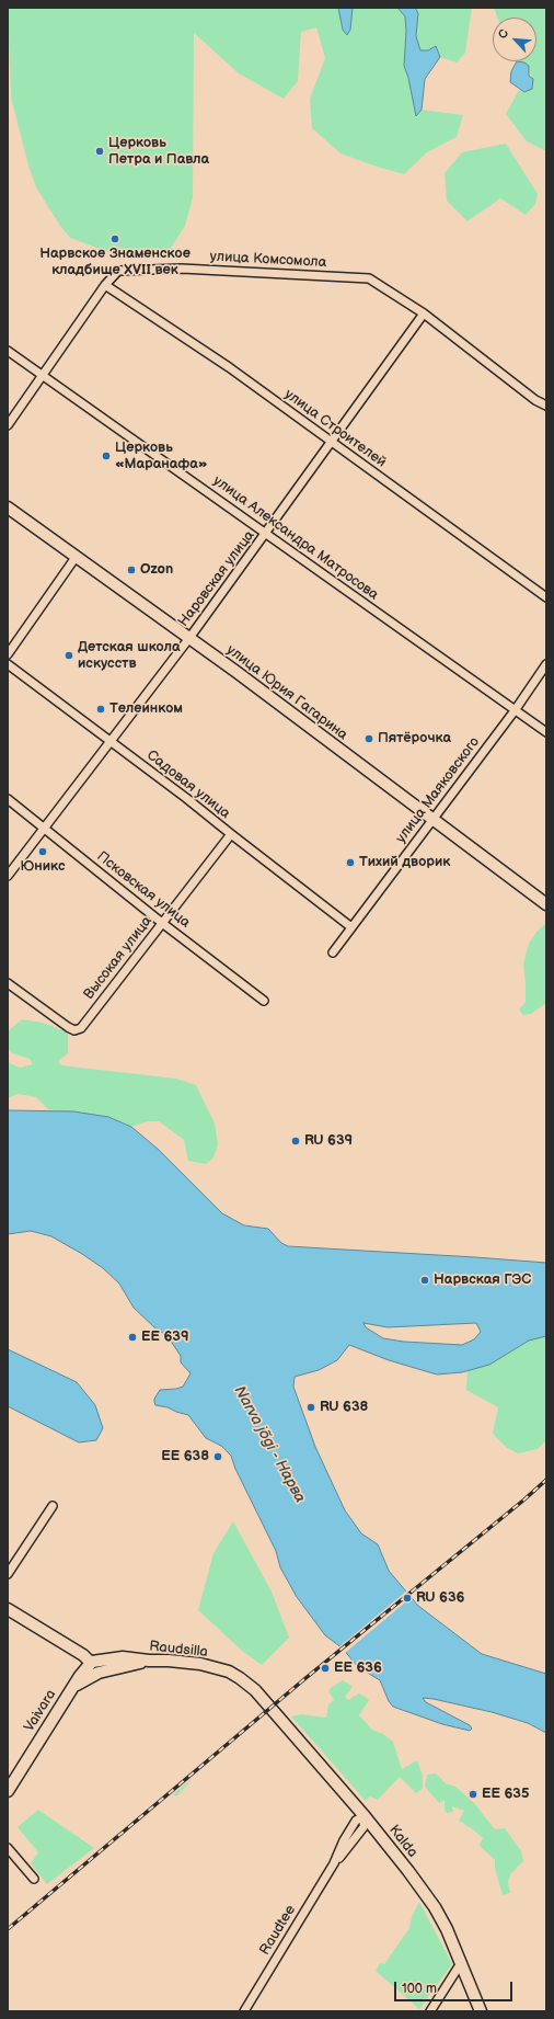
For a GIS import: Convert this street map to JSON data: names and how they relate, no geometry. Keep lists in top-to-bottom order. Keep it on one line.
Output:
{"streets":{"street":["улица Комсомола","улица Строителей","улица Александра Матросова","Наровская улица","улица Юрия Гагарина","Садовая улица","улица Маяковского","Псковская улица","Высокая улица","Raudsilla","Vaivara","Kalda","Raudtee"]},"crossings":[["улица Комсомола","улица Строителей"],["улица Комсомола","улица Александра Матросова"],["улица Комсомола","Наровская улица"],["улица Строителей","Наровская улица"],["улица Александра Матросова","Наровская улица"],["улица Александра Матросова","улица Маяковского"],["Наровская улица","улица Юрия Гагарина"],["Наровская улица","Садовая улица"],["Наровская улица","Псковская улица"],["улица Юрия Гагарина","улица Маяковского"],["Садовая улица","улица Маяковского"],["Садовая улица","Высокая улица"],["Псковская улица","Высокая улица"],["Raudsilla","Vaivara"],["Raudsilla","Kalda"],["Kalda","Raudtee"]],"water":["Narva jõgi - Нарва"],"places":["Церковь Петра и Павла","Нарвское Знаменское кладбище XVII век","Церковь «Маранафа»","Ozon","Детская школа искусств","Телеинком","Пятёрочка","Юникс","Тихий дворик","RU 639","Нарвская ГЭС","EE 639","RU 638","EE 638","RU 636","EE 636","EE 635"],"scale_bar":"100 m","north":"top left"}
